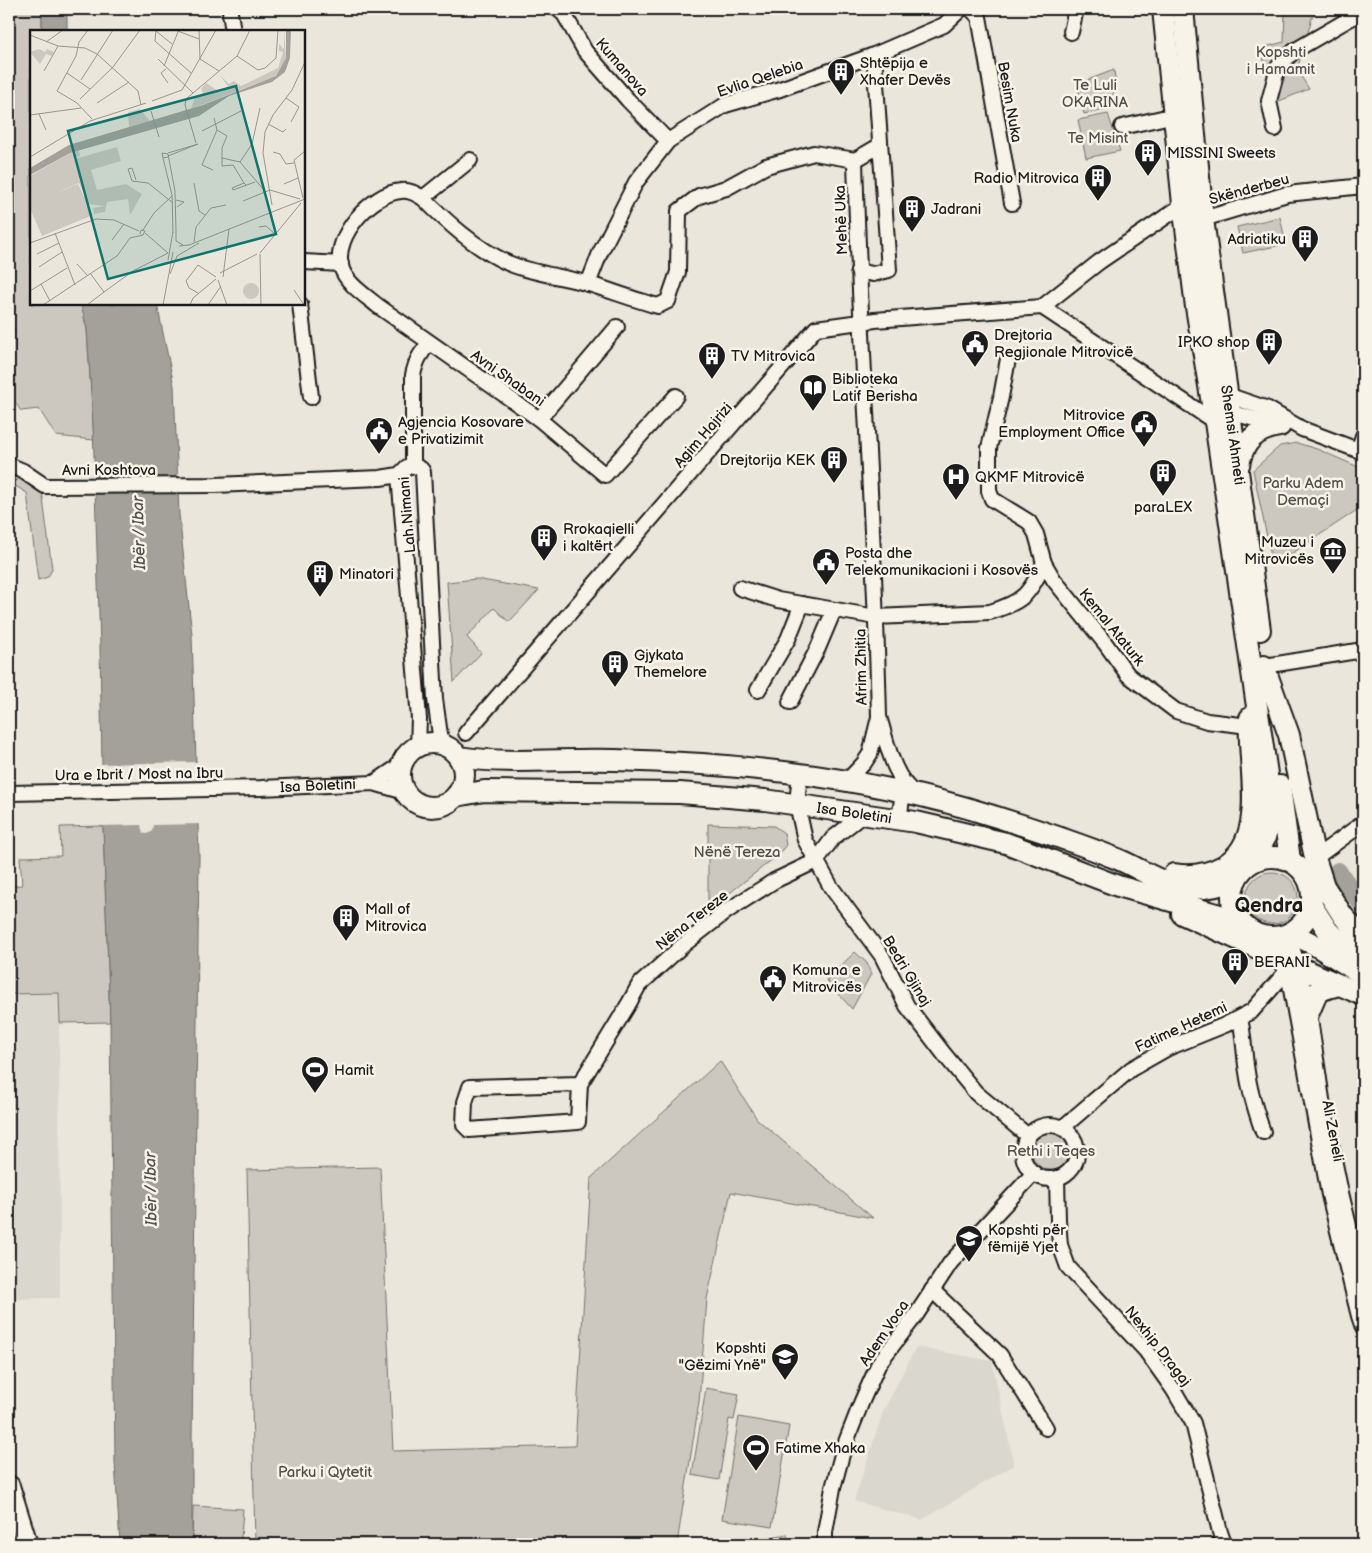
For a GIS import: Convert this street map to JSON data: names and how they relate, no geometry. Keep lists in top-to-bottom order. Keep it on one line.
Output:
{"streets":{"main road":["Shemsi Ahmeti","Isa Boletini"],"street":["Kumanova","Evlia Qelebia","Besim Nuka","Skënderbeu","Mehë Uka","Avni Shabani","Agim Hajrizi","Avni Koshtova","Lah Nimani","Kemal Ataturk","Afrim Zhitia","Ura e Ibrit / Most na Ibru","Nëna Tereze","Bedri Gjinaj","Fatime Hetemi","Ali Zeneli","Adem Voca","Nexhip Dragaj"]},"crossings":[["Kumanova","Evlia Qelebia"],["Evlia Qelebia","Mehë Uka"],["Skënderbeu","Shemsi Ahmeti"],["Mehë Uka","Afrim Zhitia"],["Agim Hajrizi","Afrim Zhitia"],["Shemsi Ahmeti","Isa Boletini"],["Shemsi Ahmeti","Ali Zeneli"],["Avni Koshtova","Lah Nimani"],["Lah Nimani","Isa Boletini"],["Afrim Zhitia","Isa Boletini"],["Ura e Ibrit / Most na Ibru","Isa Boletini"],["Isa Boletini","Ali Zeneli"],["Nëna Tereze","Bedri Gjinaj"],["Bedri Gjinaj","Fatime Hetemi"],["Bedri Gjinaj","Adem Voca"],["Bedri Gjinaj","Nexhip Dragaj"],["Fatime Hetemi","Ali Zeneli"],["Fatime Hetemi","Adem Voca"],["Fatime Hetemi","Nexhip Dragaj"],["Adem Voca","Nexhip Dragaj"]],"districts":["Qendra"],"water":["Ibër / Ibar"],"parks":["Kopshti i Hamamit","Te Luli OKARINA","Te Misint","Parku Adem Demaçi","Nënë Tereza","Rethi i Teqes","Parku i Qytetit"],"places":{"building":["Shtëpija e Xhafer Devës","MISSINI Sweets","Radio Mitrovica","Jadrani","Adriatiku","IPKO shop","TV Mitrovica","Drejtorija KEK","paraLEX","Rrokaqielli i kaltërt","Minatori","Gjykata Themelore","Mall of Mitrovica","BERANI"],"public building":["Drejtoria Regjionale Mitrovicë","Mitrovice Employment Office","Agjencia Kosovare e Privatizimit","Posta dhe Telekomunikacioni i Kosovës","Komuna e Mitrovicës"],"library":["Biblioteka Latif Berisha"],"hospital":["QKMF Mitrovicë"],"museum":["Muzeu i Mitrovicës"],"sports":["Hamit","Fatime Xhaka"],"school or university":["Kopshti për fëmijë Yjet","Kopshti \"Gëzimi Ynë\""]}}
